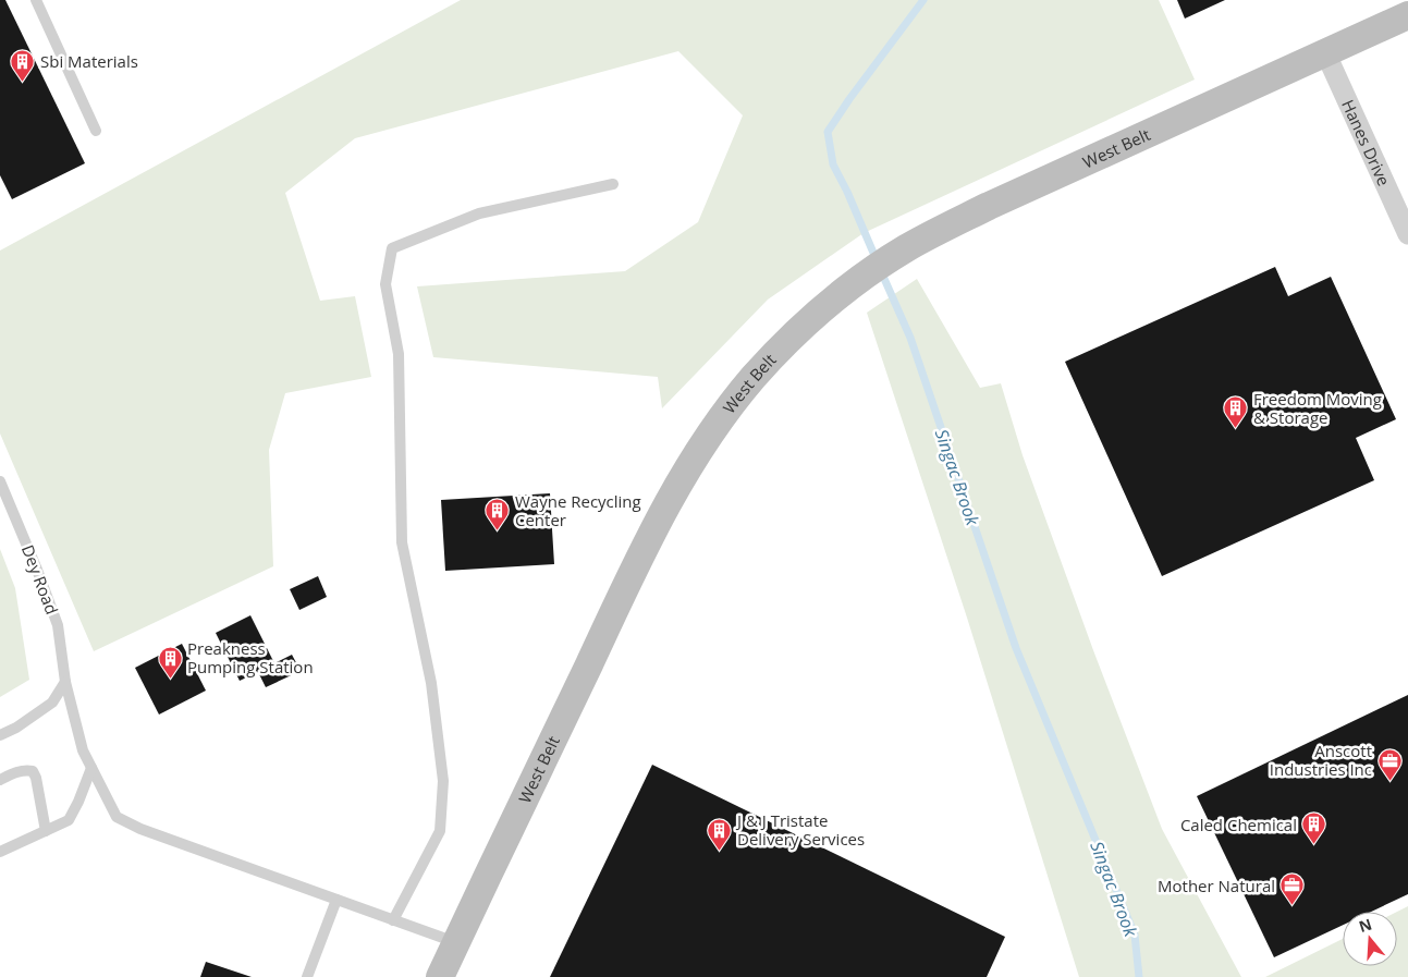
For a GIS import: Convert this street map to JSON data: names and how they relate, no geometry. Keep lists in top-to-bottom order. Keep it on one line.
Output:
{"streets":{"main road":["West Belt"],"street":["Hanes Drive"],"lane":["Dey Road"]},"crossings":[["Hanes Drive","West Belt"],["West Belt","Dey Road"]],"water":["Singac Brook"],"places":{"building":["Sbi Materials","Freedom Moving & Storage","Wayne Recycling Center","Preakness Pumping Station","Caled Chemical","J & J Tristate Delivery Services"],"office":["Anscott Industries Inc","Mother Natural"]},"north":"top"}
